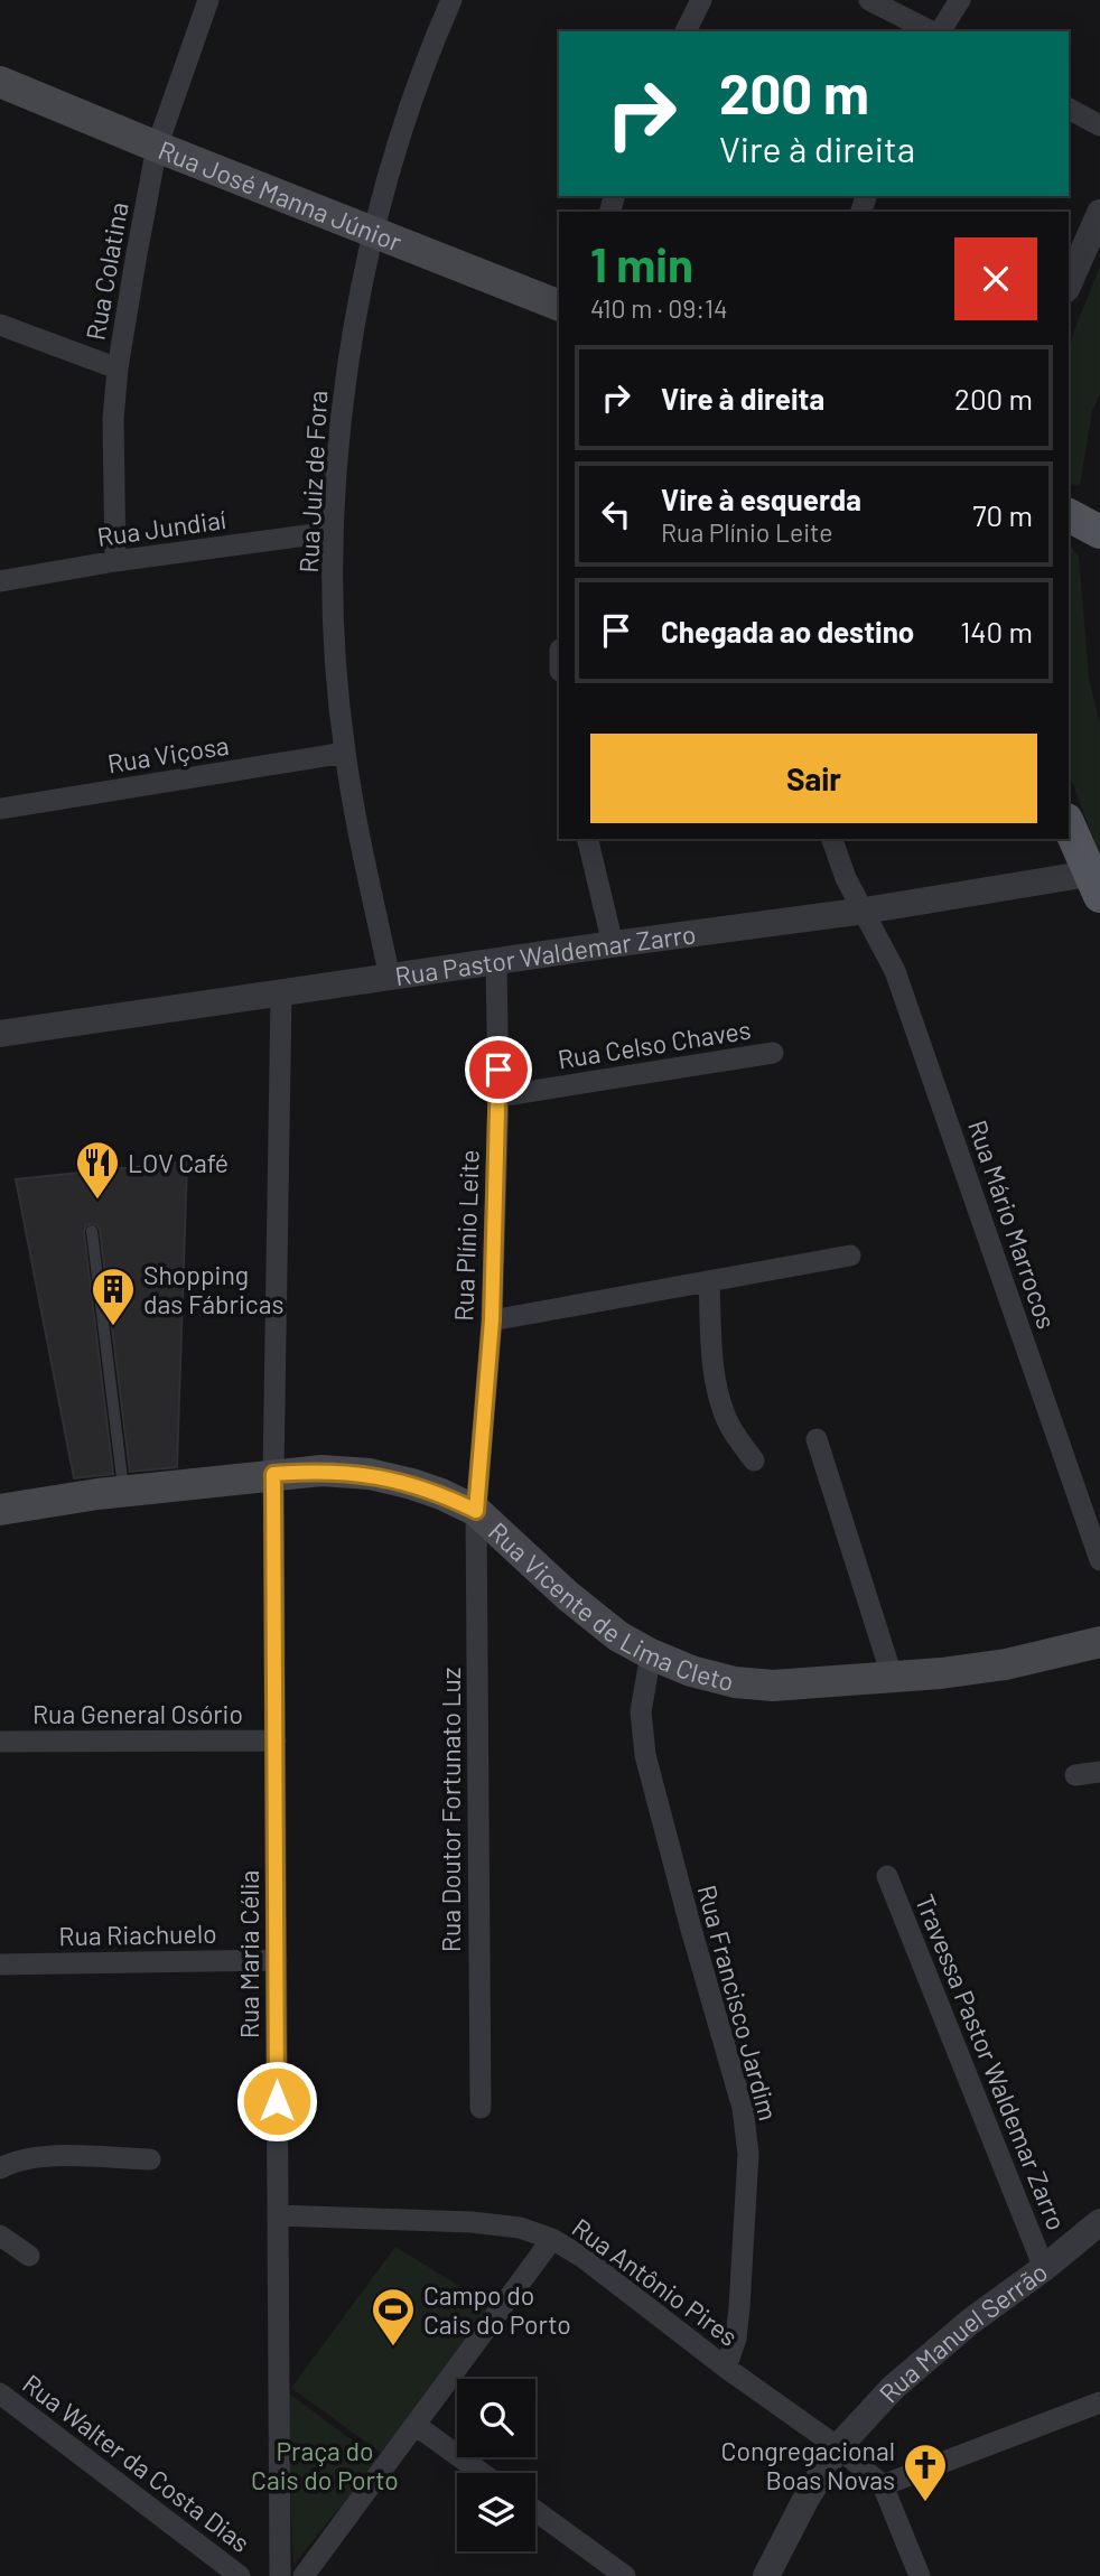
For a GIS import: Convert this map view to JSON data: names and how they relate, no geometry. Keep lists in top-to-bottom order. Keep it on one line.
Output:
{"streets":{"main road":["Rua José Manna Júnior","Rua Vicente de Lima Cleto"],"street":["Rua Colatina","Rua Juiz de Fora","Rua Jundiaí","Rua Viçosa","Rua Pastor Waldemar Zarro","Rua Celso Chaves","Rua Mário Marrocos","Rua Plínio Leite","Rua General Osório","Rua Doutor Fortunato Luz","Rua Riachuelo","Rua Maria Célia","Rua Francisco Jardim","Travessa Pastor Waldemar Zarro","Rua Antônio Pires","Rua Manuel Serrão","Rua Walter da Costa Dias"]},"crossings":[["Rua José Manna Júnior","Rua Colatina"],["Rua José Manna Júnior","Rua Juiz de Fora"],["Rua Colatina","Rua Jundiaí"],["Rua Juiz de Fora","Rua Jundiaí"],["Rua Juiz de Fora","Rua Viçosa"],["Rua Juiz de Fora","Rua Pastor Waldemar Zarro"],["Rua Pastor Waldemar Zarro","Rua Mário Marrocos"],["Rua Pastor Waldemar Zarro","Rua Plínio Leite"],["Rua Pastor Waldemar Zarro","Rua Maria Célia"],["Rua Celso Chaves","Rua Plínio Leite"],["Rua Plínio Leite","Rua Vicente de Lima Cleto"],["Rua Plínio Leite","Rua Doutor Fortunato Luz"],["Rua Vicente de Lima Cleto","Rua Doutor Fortunato Luz"],["Rua Vicente de Lima Cleto","Rua Maria Célia"],["Rua Vicente de Lima Cleto","Rua Francisco Jardim"],["Rua General Osório","Rua Maria Célia"],["Rua Riachuelo","Rua Maria Célia"],["Rua Maria Célia","Rua Antônio Pires"],["Rua Francisco Jardim","Rua Antônio Pires"],["Travessa Pastor Waldemar Zarro","Rua Manuel Serrão"],["Rua Antônio Pires","Rua Manuel Serrão"]],"parks":["Praça do Cais do Porto"],"places":{"restaurant":["LOV Café"],"building":["Shopping das Fábricas"],"sports":["Campo do Cais do Porto"],"church":["Congregacional Boas Novas"]},"page":{"turn":["200 m","Vire à direita"],"heading":["1 min","410 m · 09:14"],"list":[{"name":"Vire à direita","value":"200 m"},{"name":"Vire à esquerda","note":"Rua Plínio Leite","value":"70 m"},{"name":"Chegada ao destino","value":"140 m"}],"buttons":"Sair"}}
